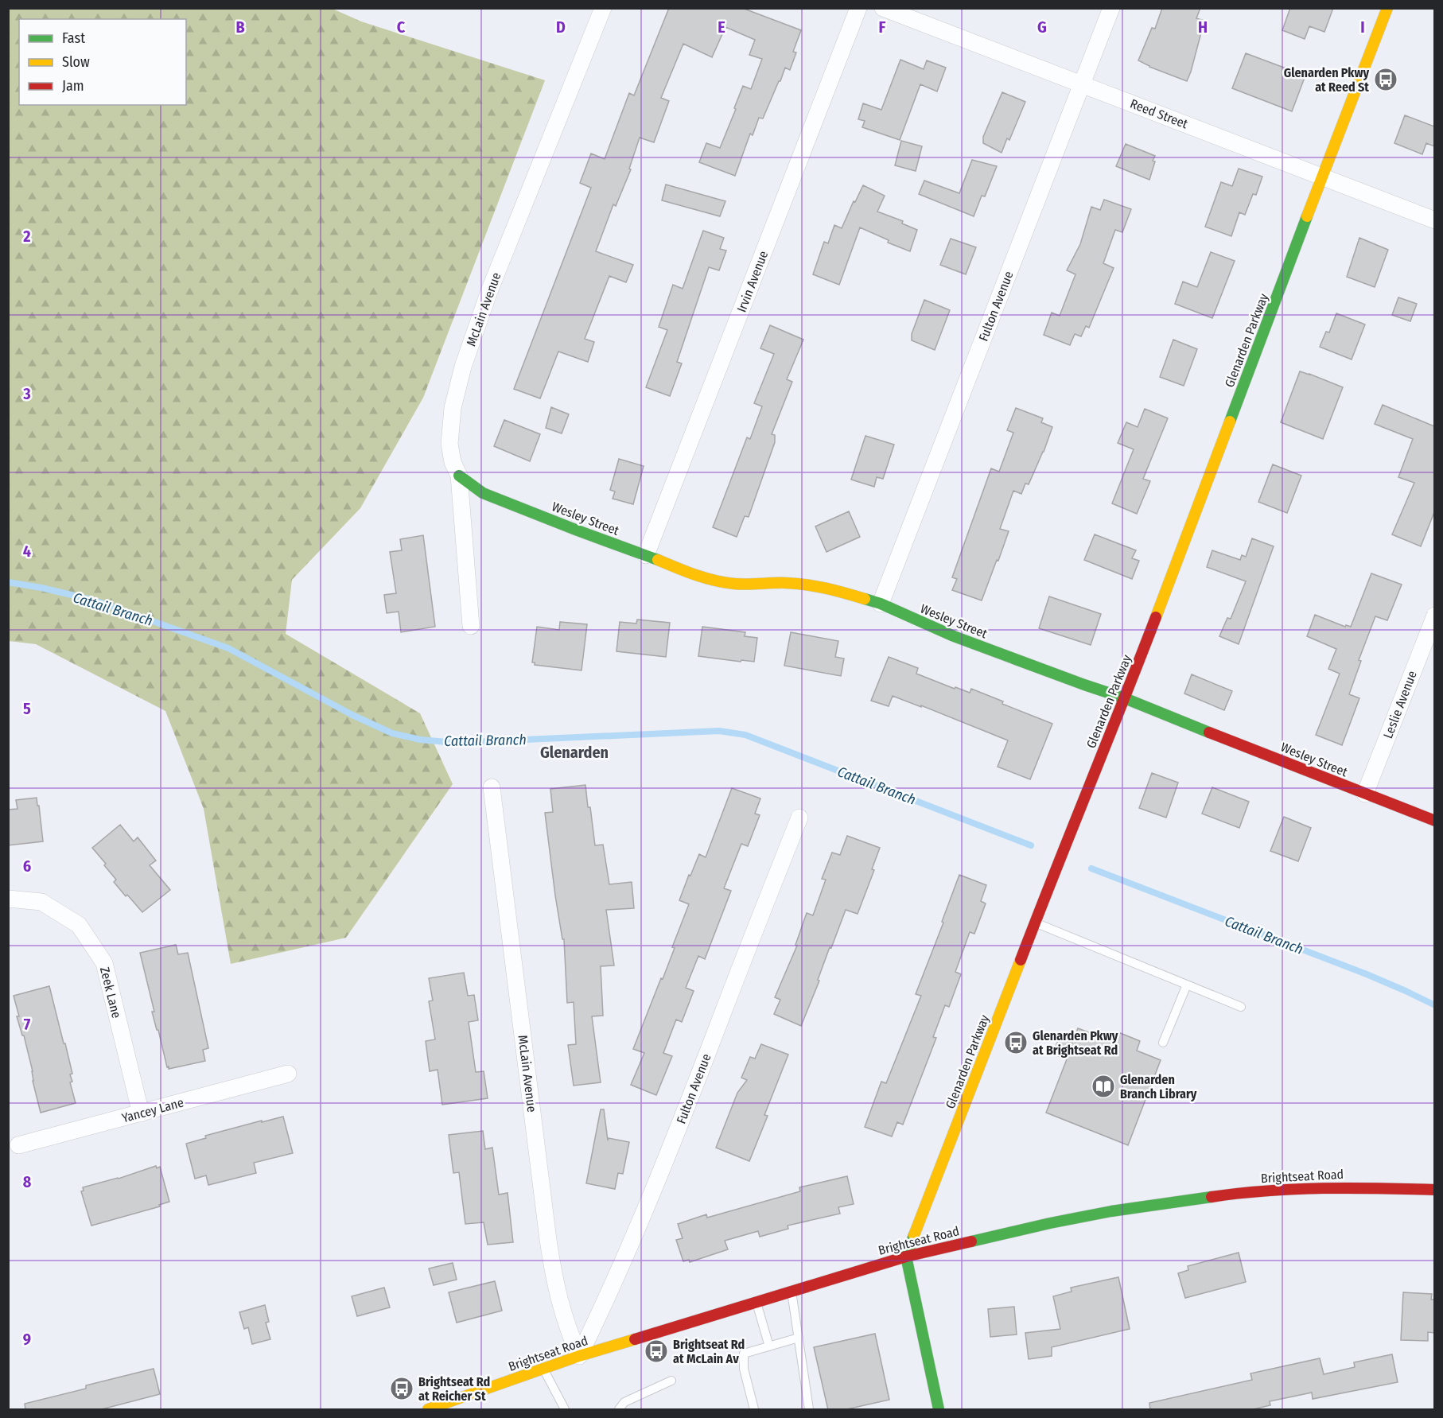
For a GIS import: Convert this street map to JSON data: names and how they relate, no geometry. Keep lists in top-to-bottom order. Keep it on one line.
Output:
{"streets":{"street":["Reed Street","Irvin Avenue","Fulton Avenue","McLain Avenue","Glenarden Parkway","Wesley Street","Leslie Avenue","Zeek Lane","Yancey Lane","Brightseat Road"]},"crossings":[["Reed Street","Fulton Avenue"],["Reed Street","Glenarden Parkway"],["Irvin Avenue","Wesley Street"],["Fulton Avenue","McLain Avenue"],["Fulton Avenue","Wesley Street"],["Fulton Avenue","Brightseat Road"],["McLain Avenue","Wesley Street"],["McLain Avenue","Brightseat Road"],["Glenarden Parkway","Wesley Street"],["Glenarden Parkway","Brightseat Road"],["Wesley Street","Leslie Avenue"],["Zeek Lane","Yancey Lane"]],"districts":["Glenarden"],"water":["Cattail Branch"],"places":{"bus stop":["Glenarden Pkwy at Reed St","Glenarden Pkwy at Brightseat Rd","Brightseat Rd at McLain Av","Brightseat Rd at Reicher St"],"library":["Glenarden Branch Library"]},"legend":["Fast","Slow","Jam"],"grid":{"columns":["B","C","D","E","F","G","H","I"],"rows":["2","3","4","5","6","7","8","9"]}}
